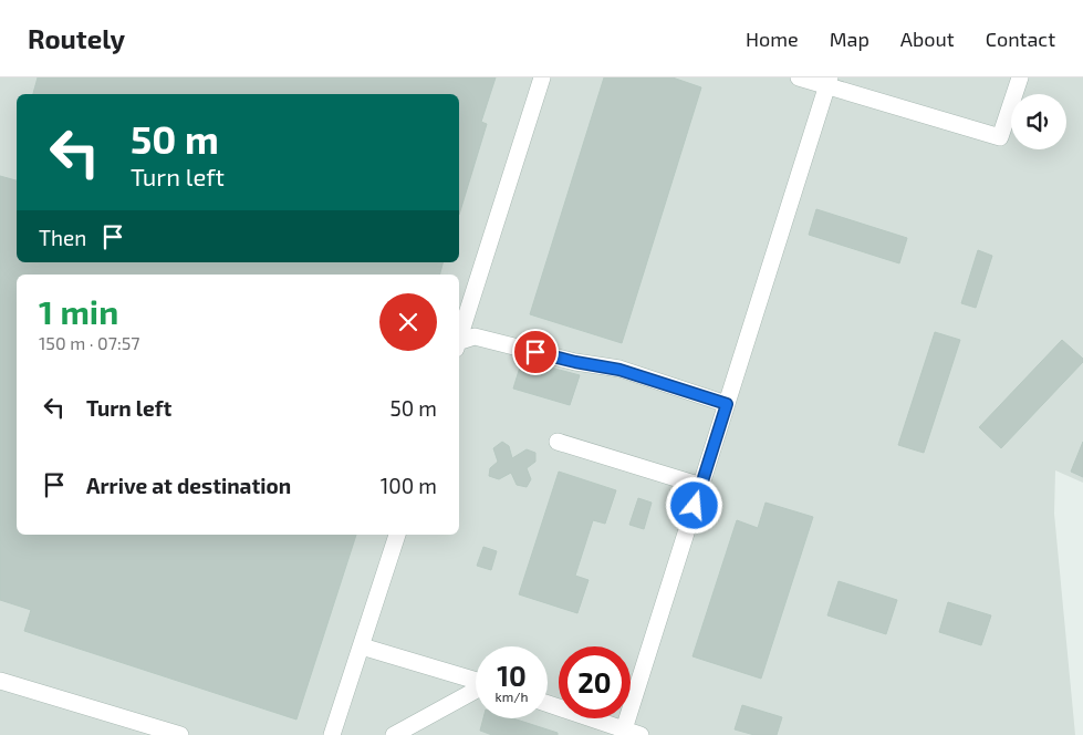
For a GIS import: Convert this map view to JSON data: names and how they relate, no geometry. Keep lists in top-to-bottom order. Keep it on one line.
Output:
{"page":{"header":"Routely","nav":["Home","Map","About","Contact"],"turn":["50 m","Turn left"],"then":"Then","heading":["1 min","150 m · 07:57"],"list":[{"name":"Turn left","value":"50 m"},{"name":"Arrive at destination","value":"100 m"}],"speed":"10 km/h","limit":"20"}}
